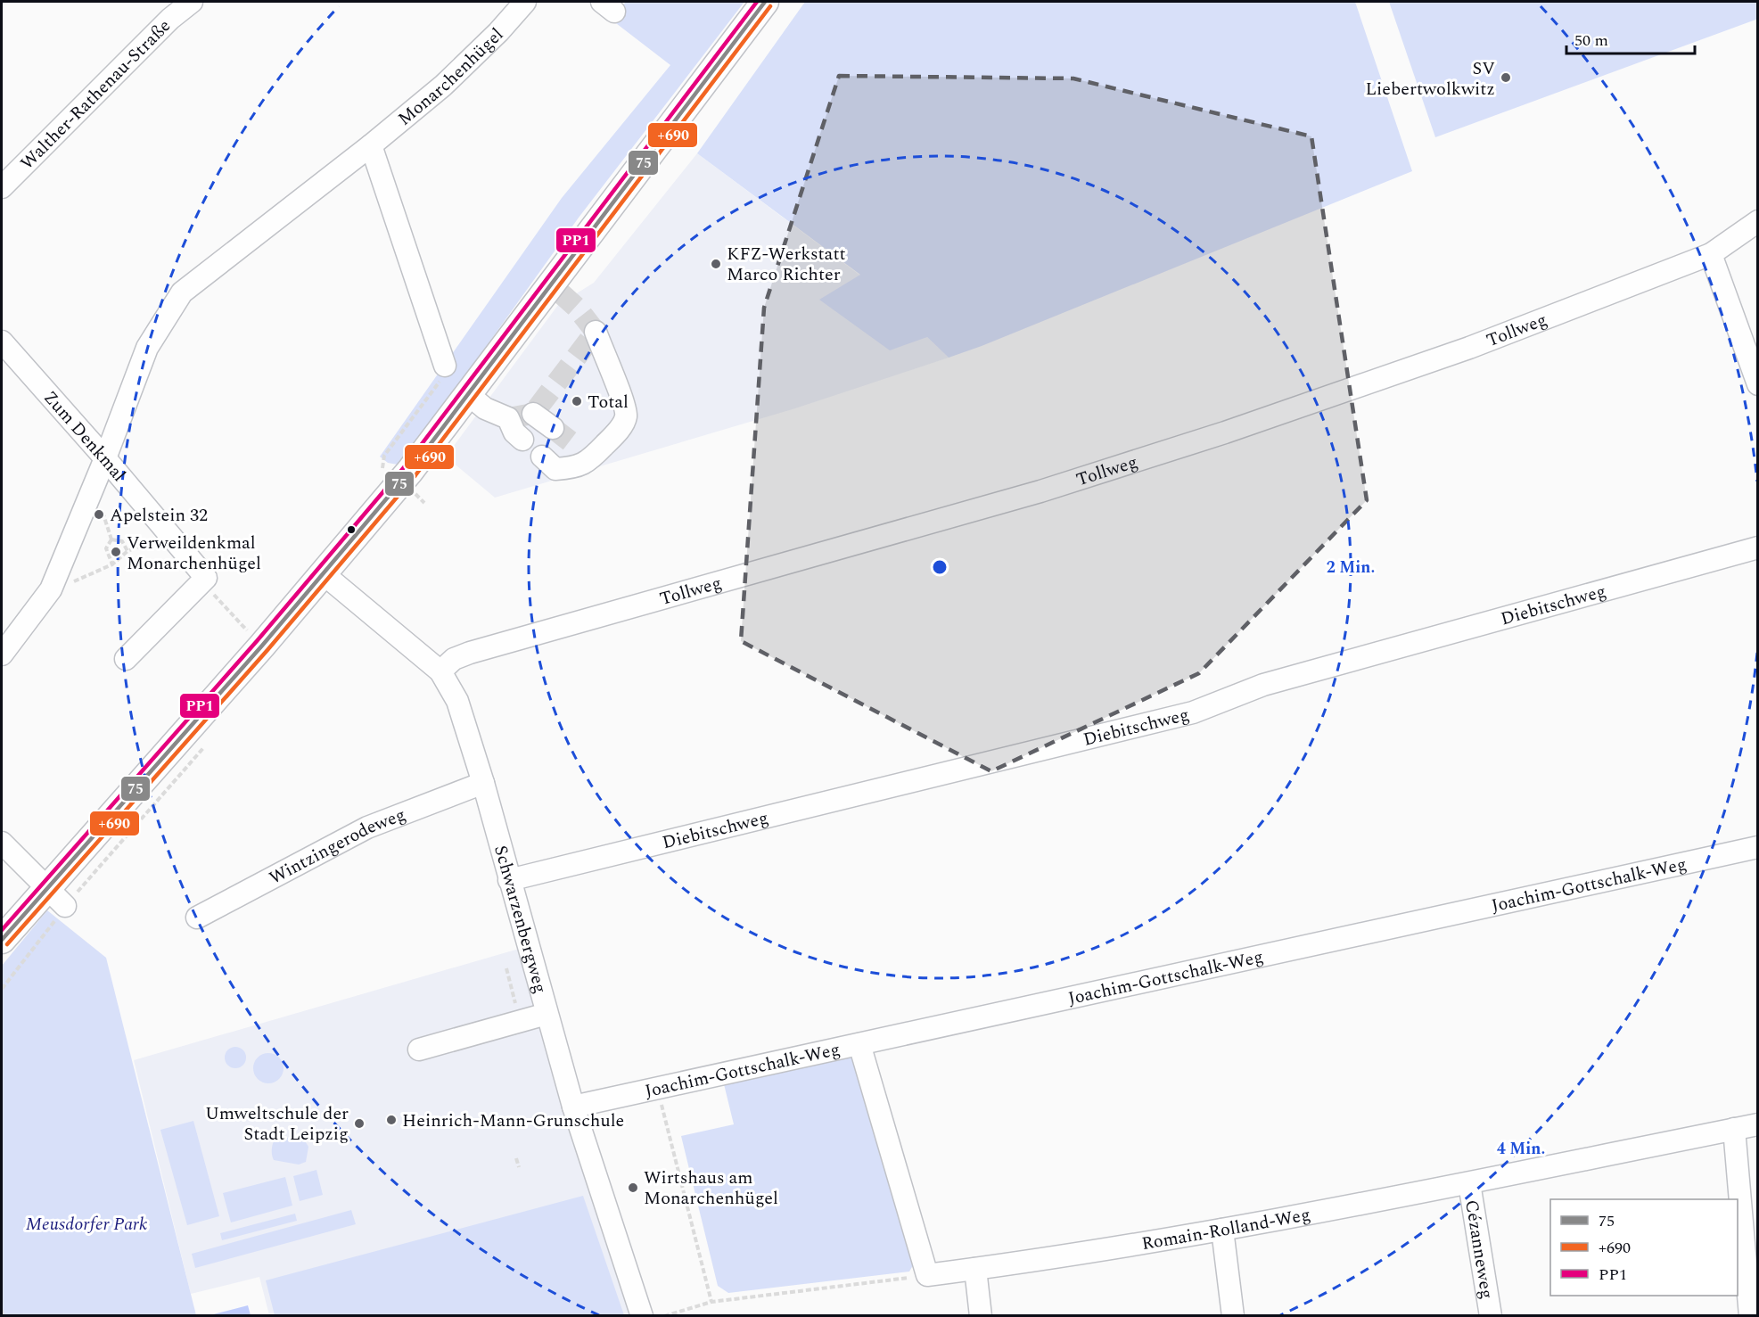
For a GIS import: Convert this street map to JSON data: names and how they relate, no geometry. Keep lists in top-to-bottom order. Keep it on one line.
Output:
{"streets":{"street":["Monarchenhügel","Walther-Rathenau-Straße","Tollweg","Zum Denkmal","Diebitschweg","Wintzingerodeweg","Joachim-Gottschalk-Weg","Schwarzenbergweg","Romain-Rolland-Weg","Cézanneweg"]},"crossings":[["Monarchenhügel","Zum Denkmal"],["Tollweg","Schwarzenbergweg"],["Diebitschweg","Schwarzenbergweg"],["Wintzingerodeweg","Schwarzenbergweg"],["Joachim-Gottschalk-Weg","Schwarzenbergweg"],["Romain-Rolland-Weg","Cézanneweg"]],"parks":["Meusdorfer Park"],"places":["SV Liebertwolkwitz","KFZ-Werkstatt Marco Richter","Total","Apelstein 32","Verweildenkmal Monarchenhügel","Heinrich-Mann-Grunschule","Umweltschule der Stadt Leipzig","Wirtshaus am Monarchenhügel"],"lines":["transit line 75","transit line PP1","transit line +690"],"legend":["75","+690","PP1"],"scale_bar":"50 m","rings":["2 Min.","4 Min."]}
